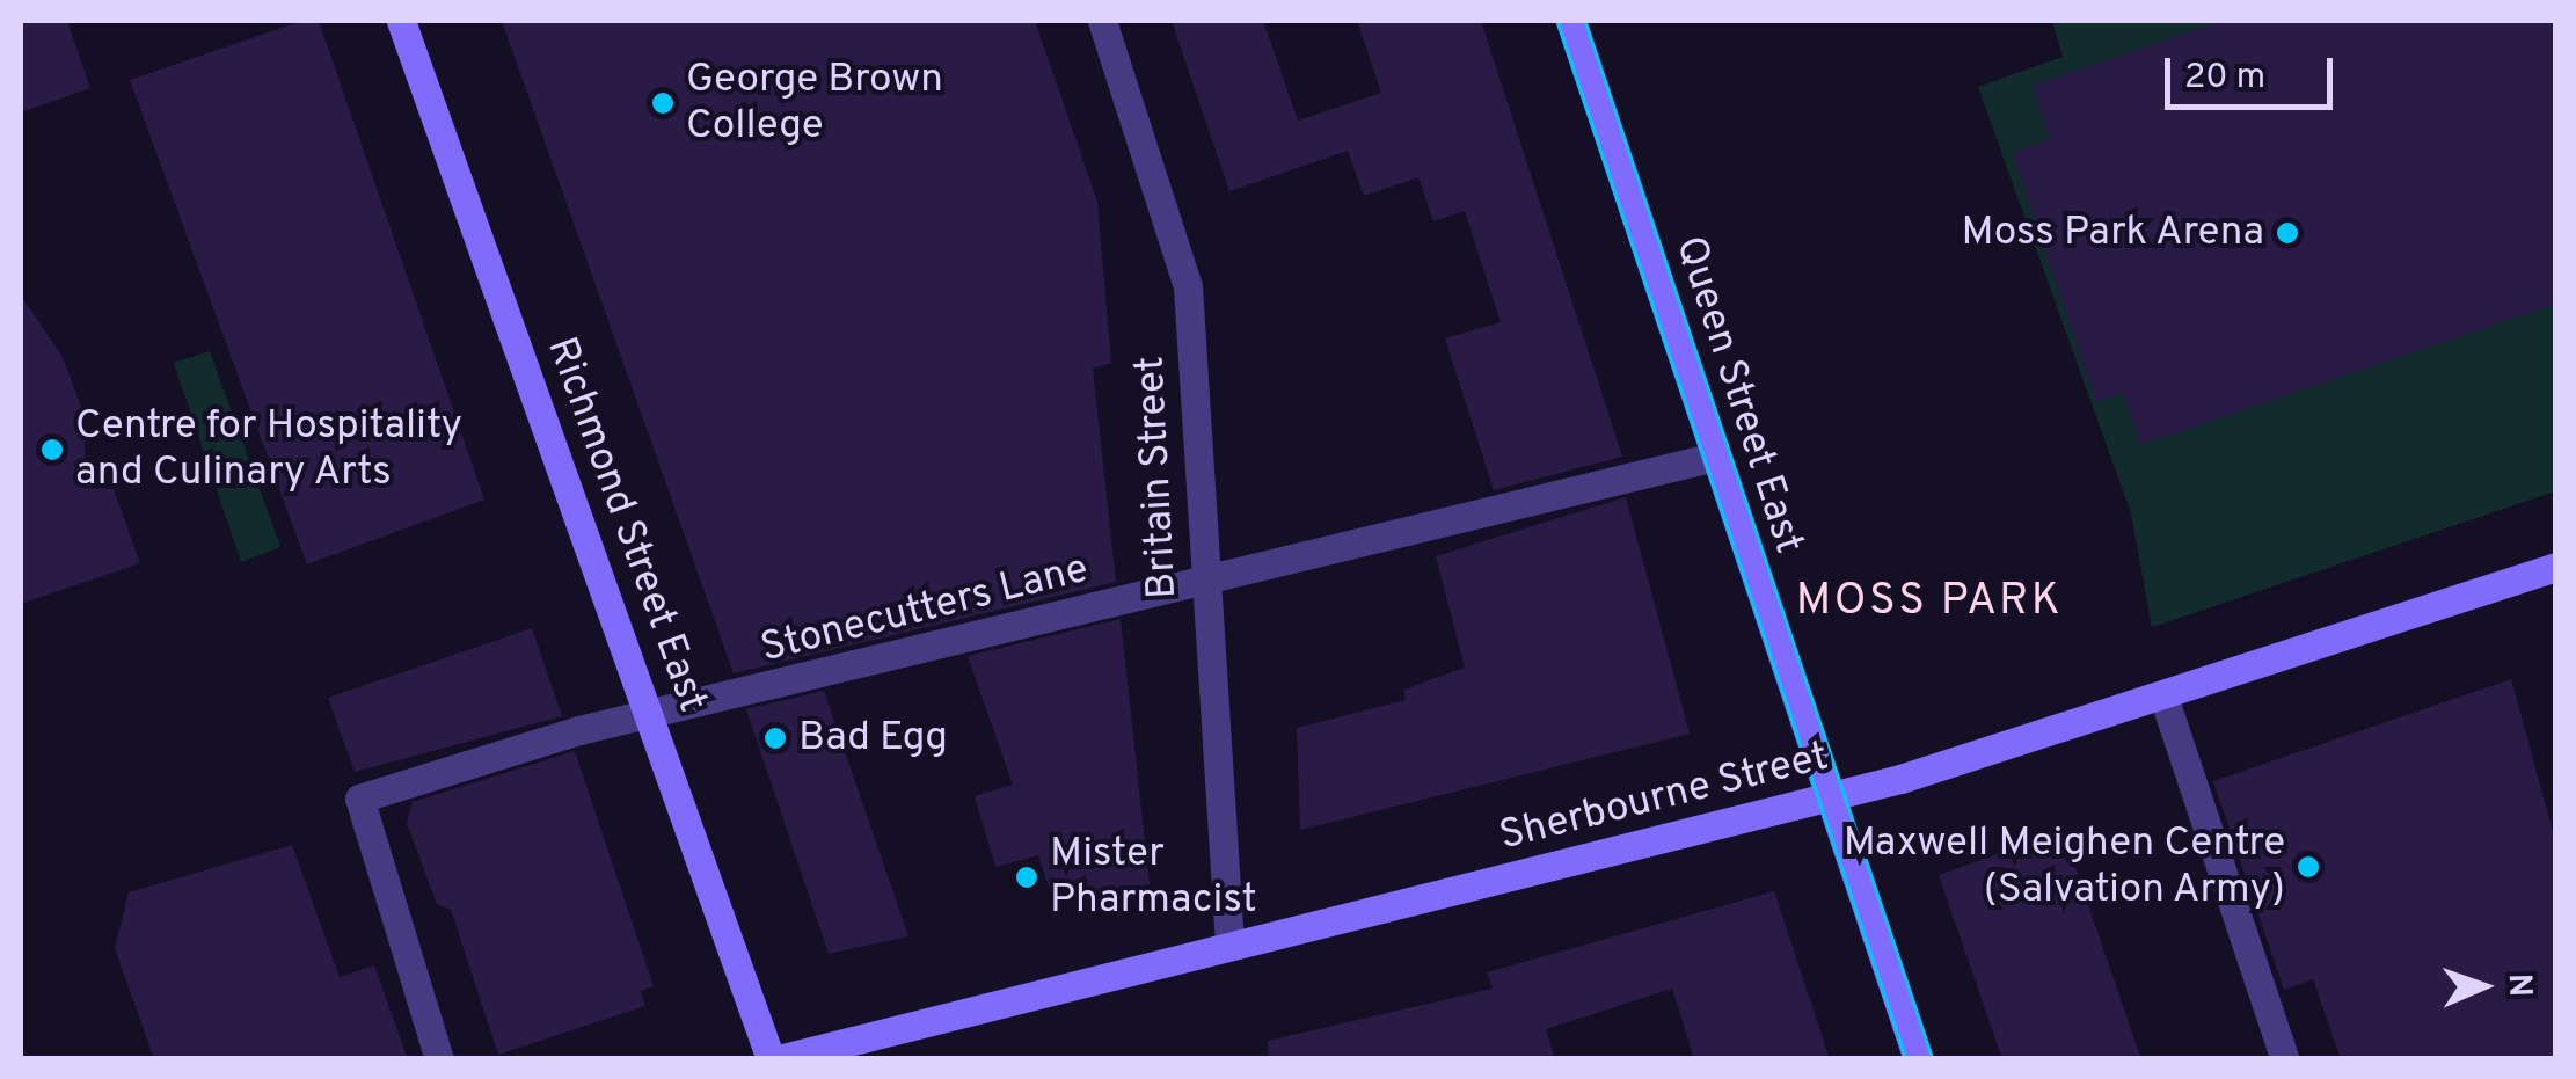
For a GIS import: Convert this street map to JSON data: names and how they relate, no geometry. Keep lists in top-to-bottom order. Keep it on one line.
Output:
{"streets":{"main road":["Queen Street East","Richmond Street East","Sherbourne Street"],"street":["Britain Street","Stonecutters Lane"]},"crossings":[["Queen Street East","Stonecutters Lane"],["Queen Street East","Sherbourne Street"],["Britain Street","Stonecutters Lane"],["Britain Street","Sherbourne Street"],["Richmond Street East","Stonecutters Lane"]],"districts":["MOSS PARK"],"places":["George Brown College","Moss Park Arena","Centre for Hospitality and Culinary Arts","Bad Egg","Maxwell Meighen Centre (Salvation Army)","Mister Pharmacist"],"scale_bar":"20 m","north":"right"}
